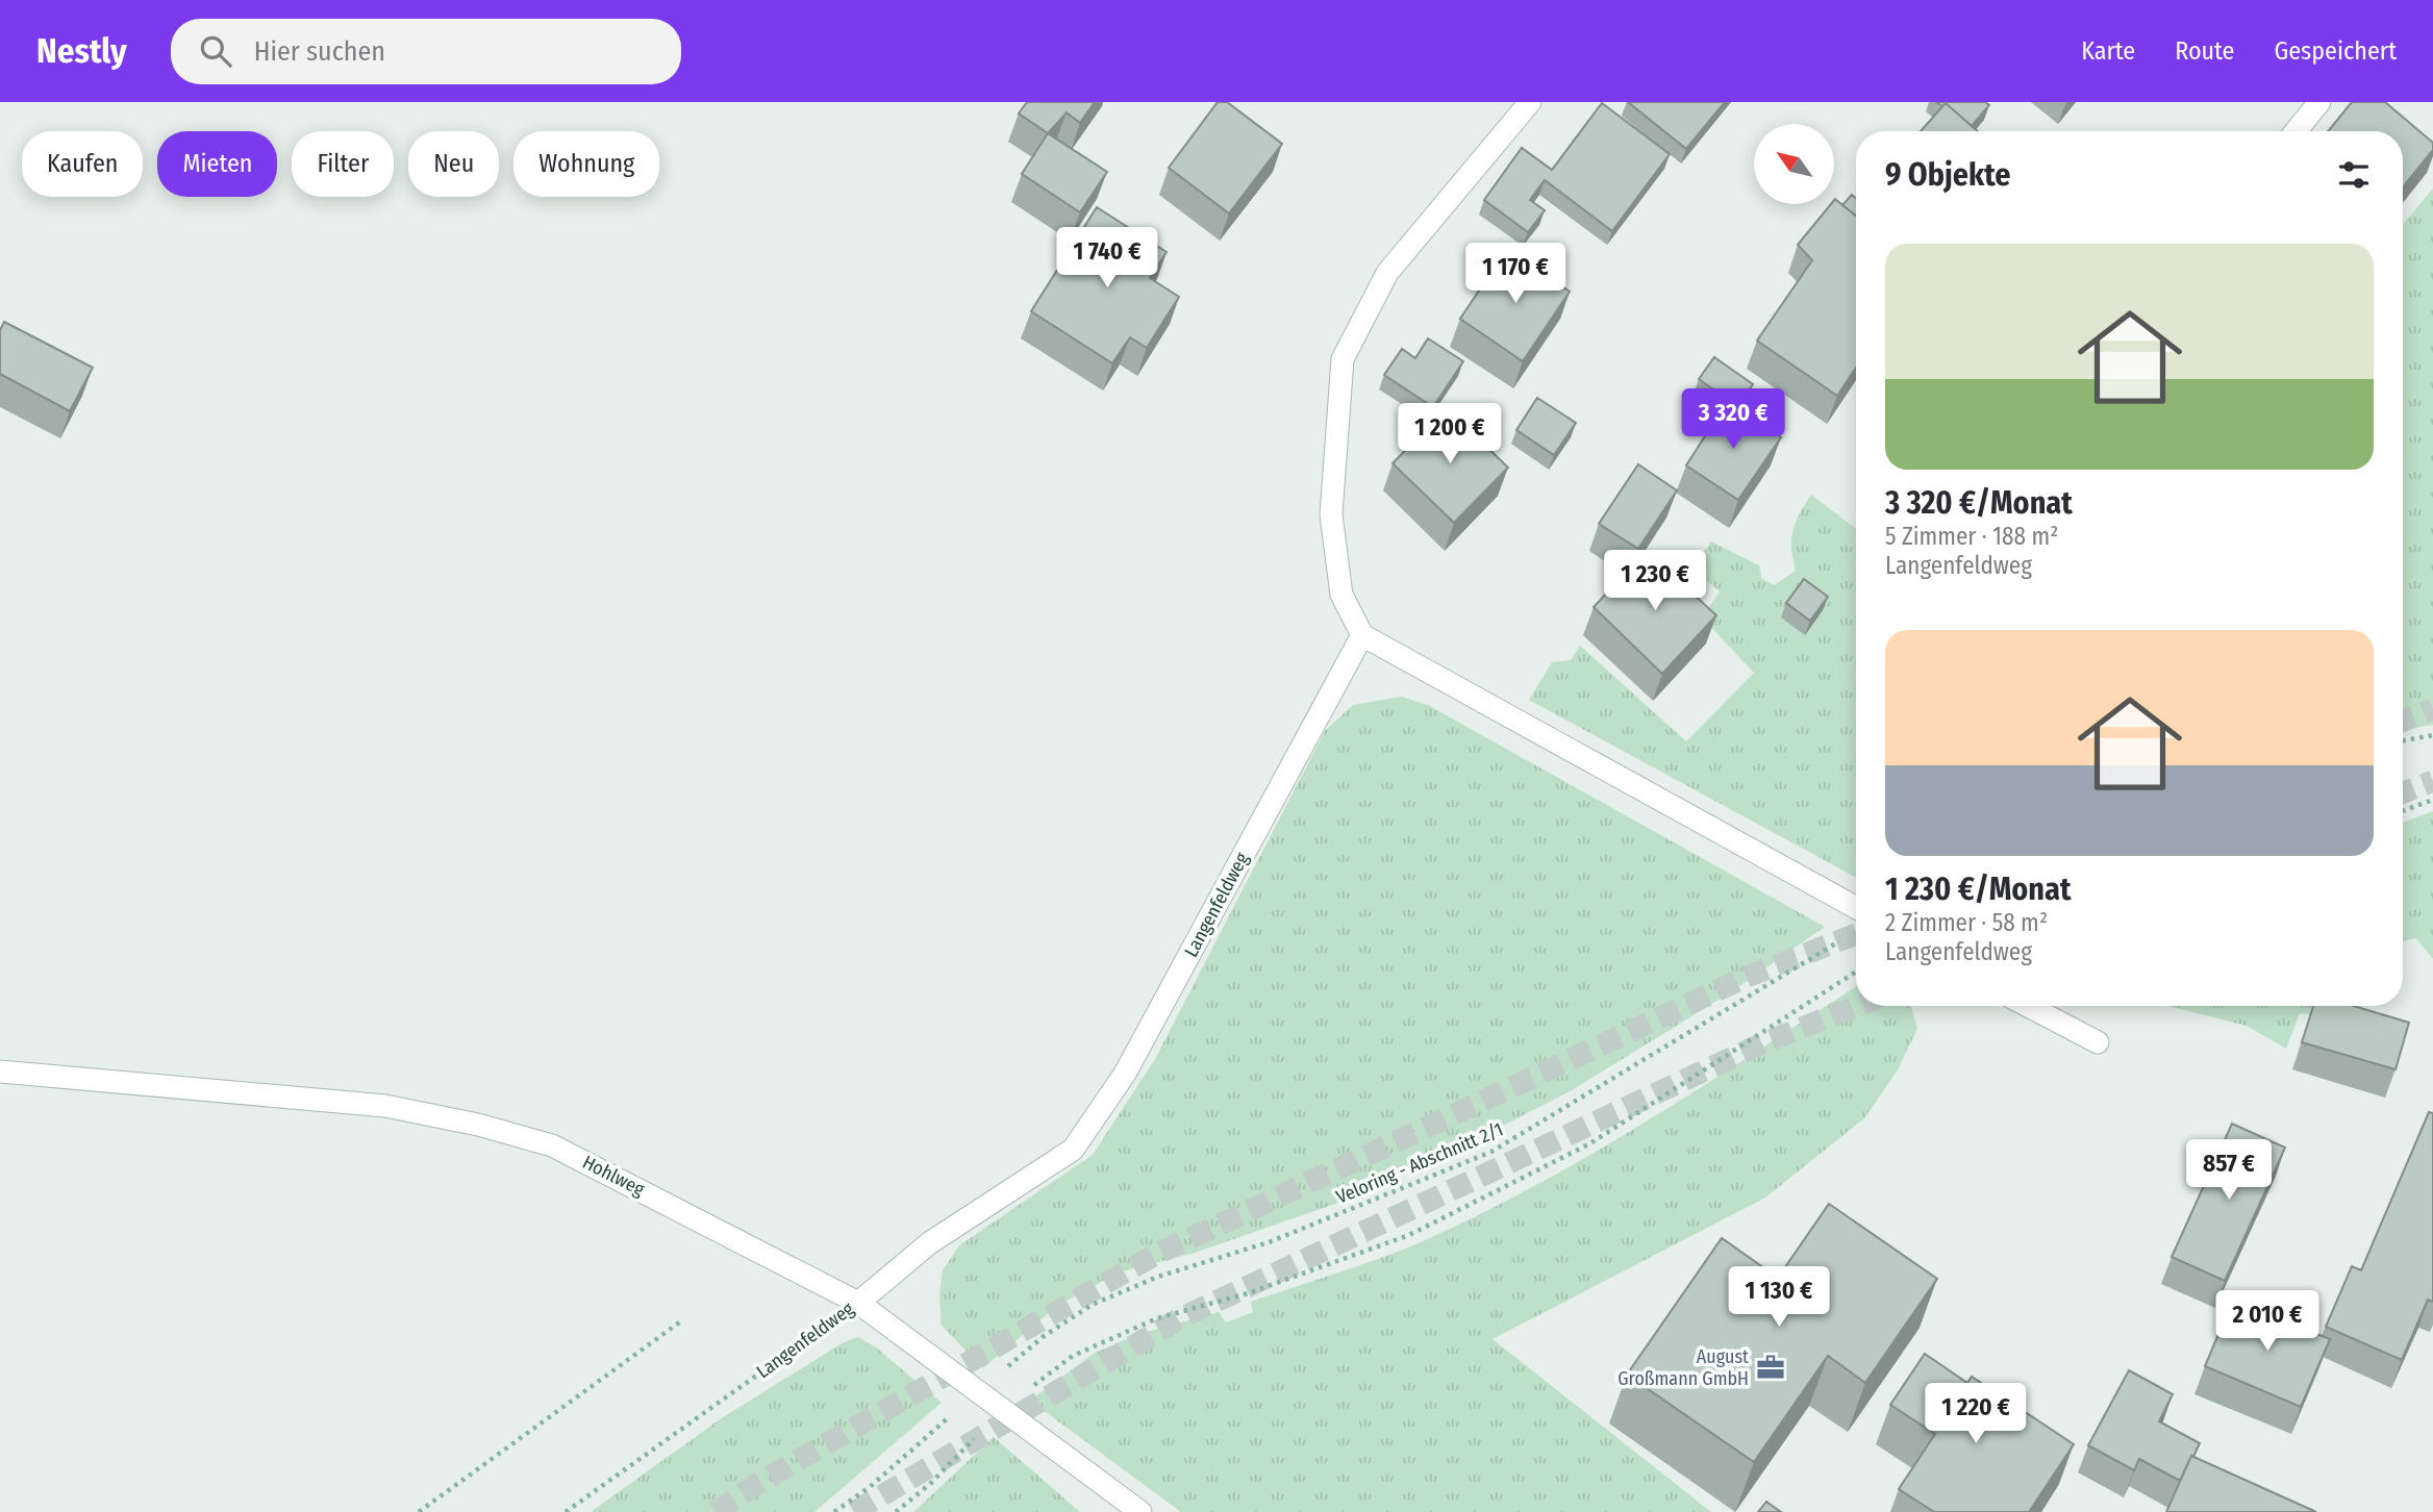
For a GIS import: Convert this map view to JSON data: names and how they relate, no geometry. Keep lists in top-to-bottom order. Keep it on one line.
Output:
{"streets":{"street":["Langenfeldweg","Hohlweg"],"path":["Veloring - Abschnitt 2/1"]},"crossings":[["Langenfeldweg","Hohlweg"]],"places":{"office":["August Großmann GmbH"]},"north":"top left","page":{"header":"Nestly","search":"Hier suchen","nav":["Karte","Route","Gespeichert"],"chip":["Kaufen","Mieten","Filter","Neu","Wohnung"],"heading":"9 Objekte","list":[{"name":"3 320 €/Monat","note":"5 Zimmer · 188 m² · Langenfeldweg"},{"name":"1 230 €/Monat","note":"2 Zimmer · 58 m² · Langenfeldweg"}],"price":["1 740 €","1 170 €","3 320 €","1 200 €","1 230 €","857 €","1 130 €","2 010 €","1 220 €"]}}
